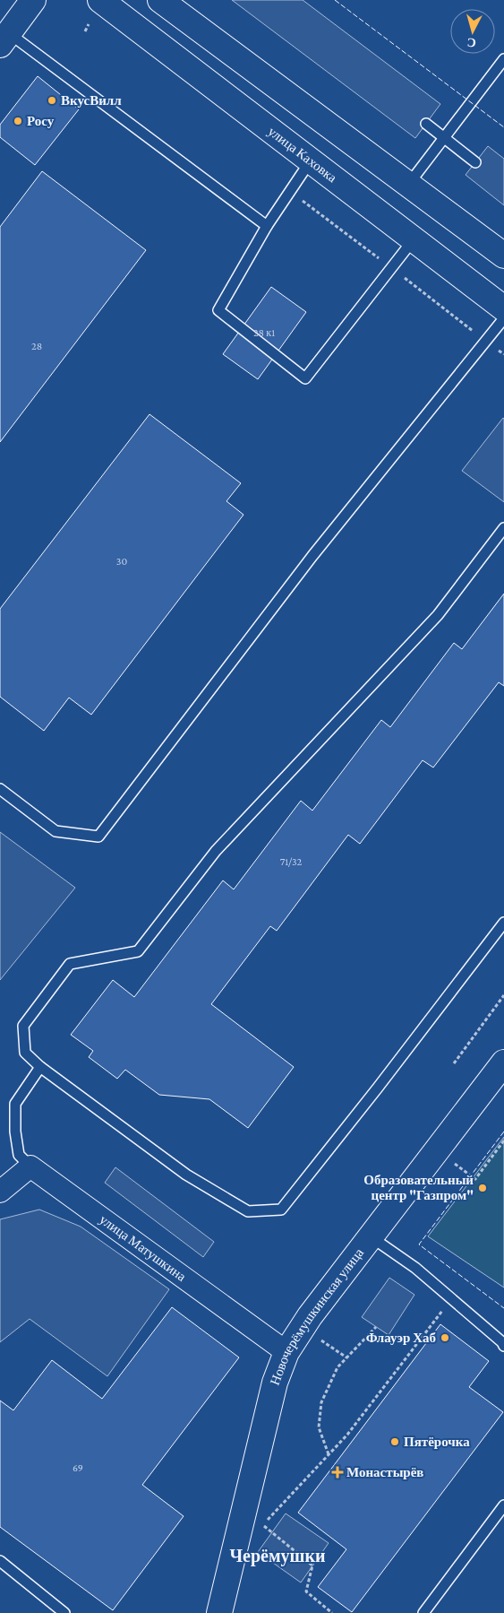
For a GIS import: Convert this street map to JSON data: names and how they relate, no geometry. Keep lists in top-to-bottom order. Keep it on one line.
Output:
{"streets":{"main road":["улица Каховка","Новочерёмушкинская улица"],"street":["улица Матушкина"]},"crossings":[["улица Матушкина","Новочерёмушкинская улица"]],"districts":["Черёмушки"],"places":{"other":["ВкусВилл","Росу","Образовательный центр \"Газпром\"","Флауэр Хаб","Пятёрочка"],"health":["Монастырёв"]},"house_numbers":["28 к1","28","30","71/32","69"],"north":"bottom"}
